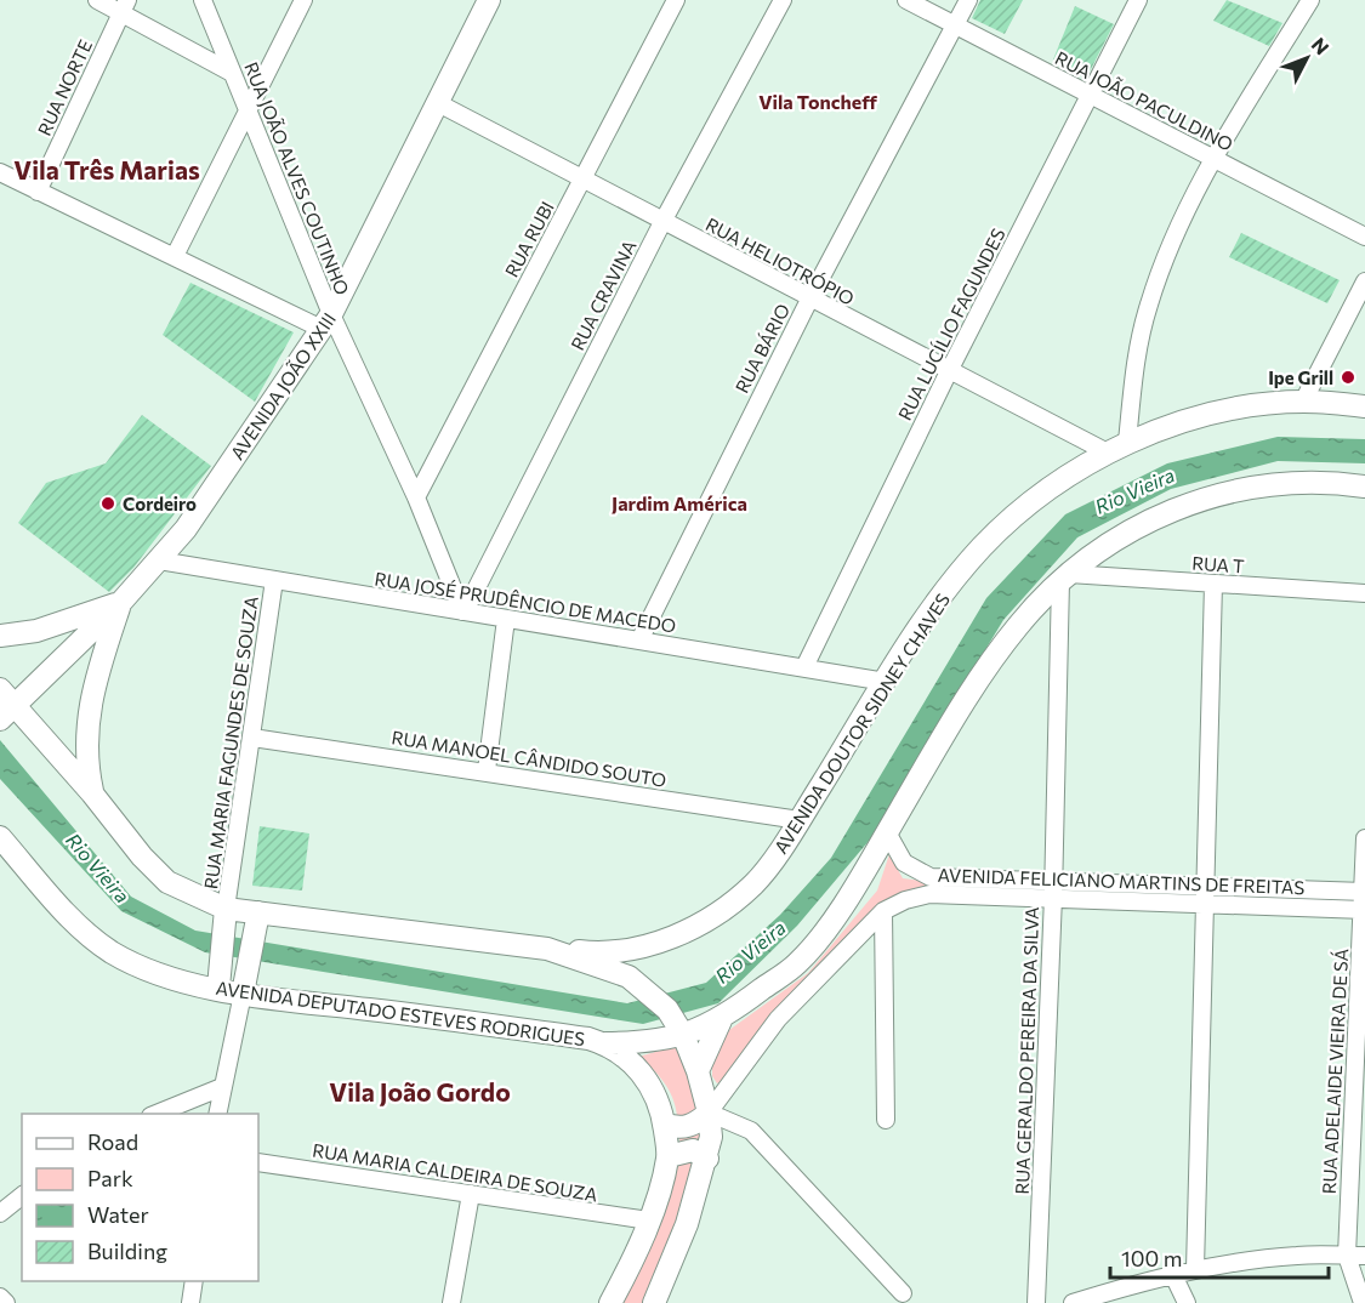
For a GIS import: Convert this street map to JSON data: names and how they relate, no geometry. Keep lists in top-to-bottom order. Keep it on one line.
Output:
{"streets":{"main road":["AVENIDA JOÃO XXIII","AVENIDA DOUTOR SIDNEY CHAVES","AVENIDA DEPUTADO ESTEVES RODRIGUES"],"street":["RUA NORTE","RUA JOÃO PACULDINO","RUA JOÃO ALVES COUTINHO","RUA RUBI","RUA HELIOTRÓPIO","RUA CRAVINA","RUA LUCÍLIO FAGUNDES","RUA BÁRIO","RUA T","RUA JOSÉ PRUDÊNCIO DE MACEDO","RUA MARIA FAGUNDES DE SOUZA","RUA MANOEL CÂNDIDO SOUTO","AVENIDA FELICIANO MARTINS DE FREITAS","RUA GERALDO PEREIRA DA SILVA","RUA ADELAIDE VIEIRA DE SÁ","RUA MARIA CALDEIRA DE SOUZA"]},"crossings":[["RUA JOÃO PACULDINO","RUA LUCÍLIO FAGUNDES"],["RUA JOÃO PACULDINO","RUA BÁRIO"],["RUA JOÃO ALVES COUTINHO","RUA RUBI"],["RUA JOÃO ALVES COUTINHO","RUA CRAVINA"],["RUA JOÃO ALVES COUTINHO","AVENIDA JOÃO XXIII"],["RUA JOÃO ALVES COUTINHO","RUA JOSÉ PRUDÊNCIO DE MACEDO"],["RUA RUBI","RUA HELIOTRÓPIO"],["RUA HELIOTRÓPIO","RUA CRAVINA"],["RUA HELIOTRÓPIO","RUA LUCÍLIO FAGUNDES"],["RUA HELIOTRÓPIO","RUA BÁRIO"],["RUA HELIOTRÓPIO","AVENIDA JOÃO XXIII"],["RUA HELIOTRÓPIO","AVENIDA DOUTOR SIDNEY CHAVES"],["RUA CRAVINA","RUA JOSÉ PRUDÊNCIO DE MACEDO"],["RUA LUCÍLIO FAGUNDES","RUA JOSÉ PRUDÊNCIO DE MACEDO"],["RUA BÁRIO","RUA JOSÉ PRUDÊNCIO DE MACEDO"],["AVENIDA JOÃO XXIII","RUA JOSÉ PRUDÊNCIO DE MACEDO"],["RUA T","RUA GERALDO PEREIRA DA SILVA"],["RUA JOSÉ PRUDÊNCIO DE MACEDO","AVENIDA DOUTOR SIDNEY CHAVES"],["RUA JOSÉ PRUDÊNCIO DE MACEDO","RUA MARIA FAGUNDES DE SOUZA"],["AVENIDA DOUTOR SIDNEY CHAVES","RUA MANOEL CÂNDIDO SOUTO"],["RUA MARIA FAGUNDES DE SOUZA","RUA MANOEL CÂNDIDO SOUTO"],["AVENIDA FELICIANO MARTINS DE FREITAS","RUA GERALDO PEREIRA DA SILVA"],["AVENIDA FELICIANO MARTINS DE FREITAS","RUA ADELAIDE VIEIRA DE SÁ"],["AVENIDA DEPUTADO ESTEVES RODRIGUES","RUA MARIA CALDEIRA DE SOUZA"]],"districts":["Vila Toncheff","Vila Três Marias","Jardim América","Vila João Gordo"],"water":["Rio Vieira"],"places":["Ipe Grill","Cordeiro"],"legend":["Road","Park","Water","Building"],"scale_bar":"100 m","north":"top right"}
